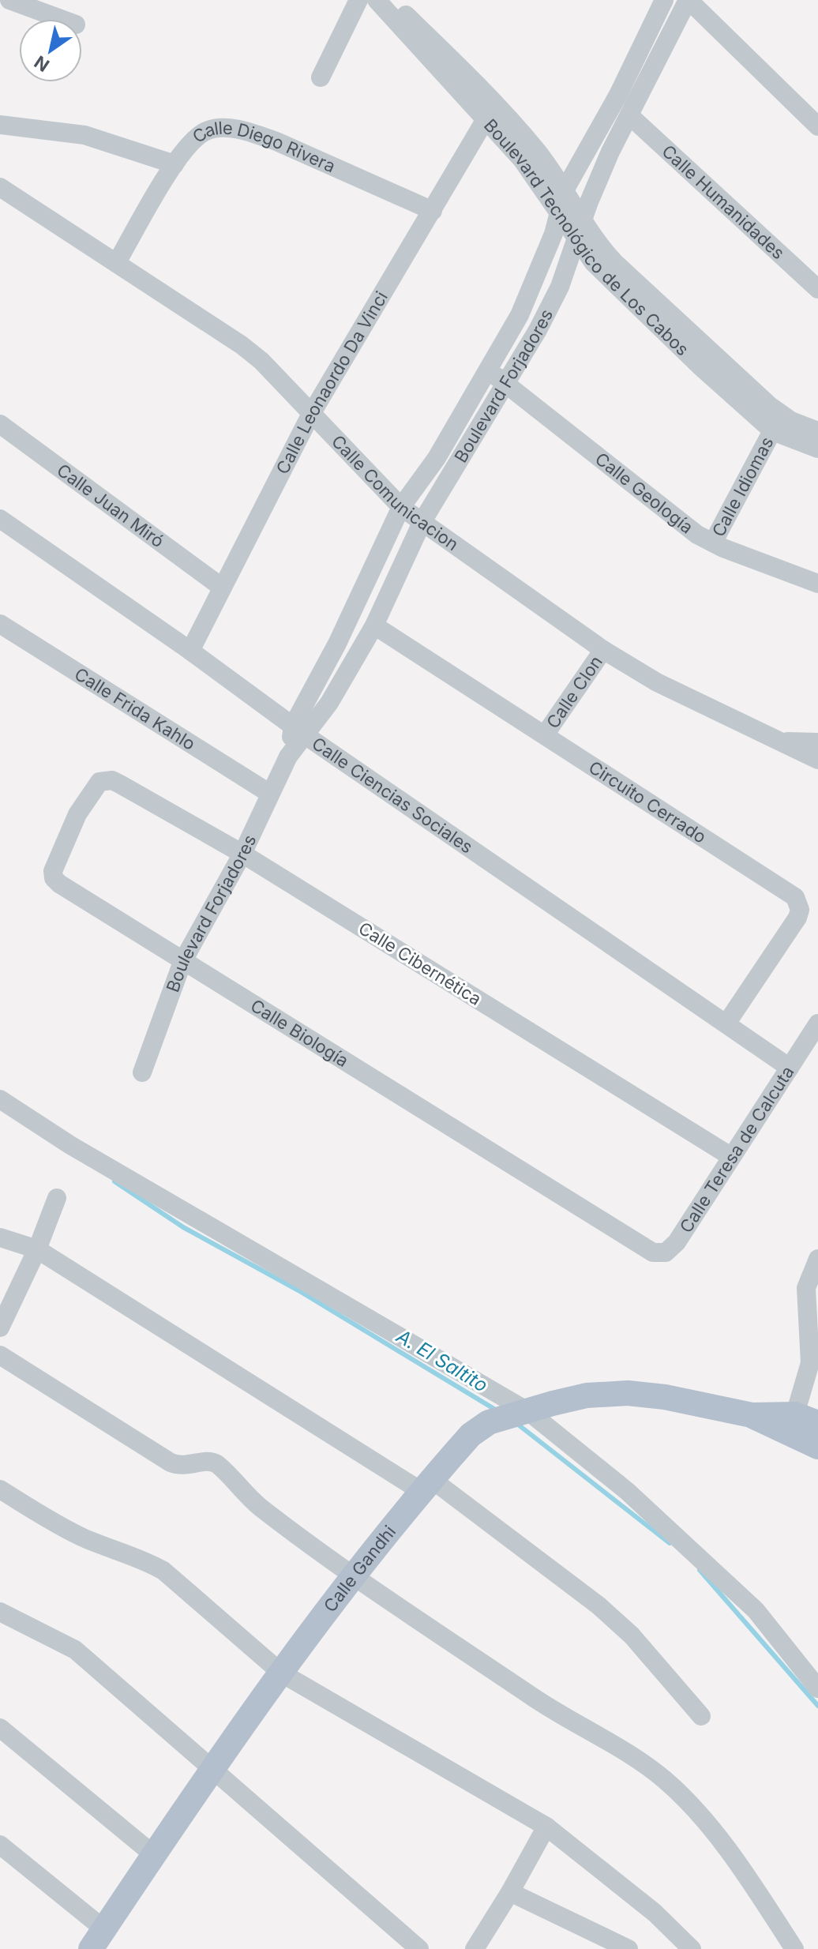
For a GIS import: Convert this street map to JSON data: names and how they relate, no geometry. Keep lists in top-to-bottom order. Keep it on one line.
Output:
{"streets":{"main road":["Calle Gandhi"],"street":["Calle Diego Rivera","Calle Humanidades","Boulevard Tecnológico de Los Cabos","Calle Leonaordo Da Vinci","Boulevard Forjadores","Calle Idiomas","Calle Comunicacion","Calle Geología","Calle Juan Miró","Calle Clon","Calle Frida Kahlo","Calle Ciencias Sociales","Circuito Cerrado","Calle Cibernética","Calle Biología","Calle Teresa de Calcuta"]},"crossings":[["Calle Diego Rivera","Calle Leonaordo Da Vinci"],["Calle Diego Rivera","Calle Comunicacion"],["Calle Humanidades","Boulevard Forjadores"],["Boulevard Tecnológico de Los Cabos","Calle Leonaordo Da Vinci"],["Boulevard Tecnológico de Los Cabos","Boulevard Forjadores"],["Boulevard Tecnológico de Los Cabos","Calle Idiomas"],["Calle Leonaordo Da Vinci","Calle Comunicacion"],["Calle Leonaordo Da Vinci","Calle Juan Miró"],["Calle Leonaordo Da Vinci","Calle Ciencias Sociales"],["Boulevard Forjadores","Calle Comunicacion"],["Boulevard Forjadores","Calle Geología"],["Boulevard Forjadores","Calle Frida Kahlo"],["Boulevard Forjadores","Calle Ciencias Sociales"],["Boulevard Forjadores","Circuito Cerrado"],["Boulevard Forjadores","Calle Cibernética"],["Boulevard Forjadores","Calle Biología"],["Calle Idiomas","Calle Geología"],["Calle Comunicacion","Calle Clon"],["Calle Clon","Circuito Cerrado"],["Calle Ciencias Sociales","Circuito Cerrado"],["Calle Ciencias Sociales","Calle Teresa de Calcuta"],["Calle Cibernética","Calle Biología"],["Calle Cibernética","Calle Teresa de Calcuta"],["Calle Biología","Calle Teresa de Calcuta"]],"water":["A. El Saltito"],"north":"bottom left"}
